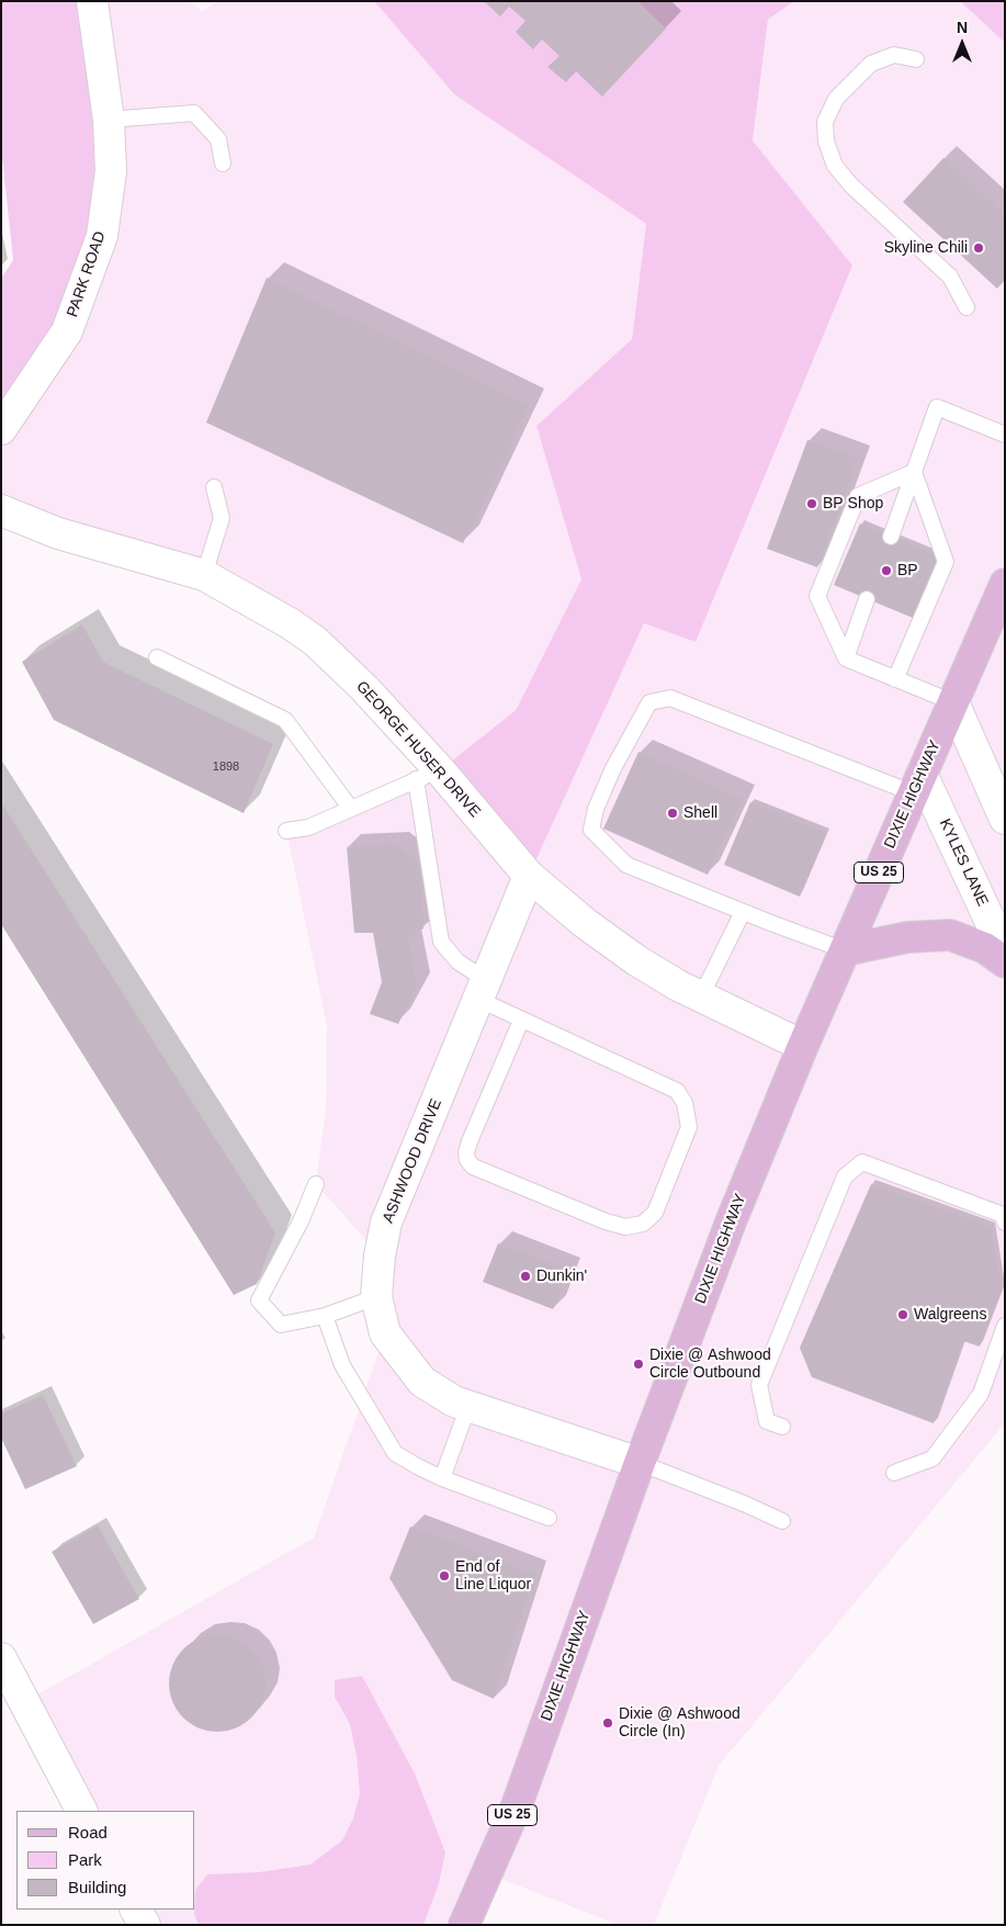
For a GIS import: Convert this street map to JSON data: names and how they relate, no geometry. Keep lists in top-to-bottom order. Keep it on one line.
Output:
{"streets":{"main road":["DIXIE HIGHWAY","US 25"],"street":["PARK ROAD","GEORGE HUSER DRIVE","KYLES LANE","ASHWOOD DRIVE"]},"crossings":[["GEORGE HUSER DRIVE","DIXIE HIGHWAY"],["GEORGE HUSER DRIVE","ASHWOOD DRIVE"],["DIXIE HIGHWAY","KYLES LANE"],["DIXIE HIGHWAY","ASHWOOD DRIVE"]],"places":["Skyline Chili","BP Shop","BP","Shell","Dunkin'","Walgreens","Dixie @ Ashwood Circle Outbound","End of Line Liquor","Dixie @ Ashwood Circle (In)"],"house_numbers":["1898"],"legend":["Road","Park","Building"],"north":"top"}
